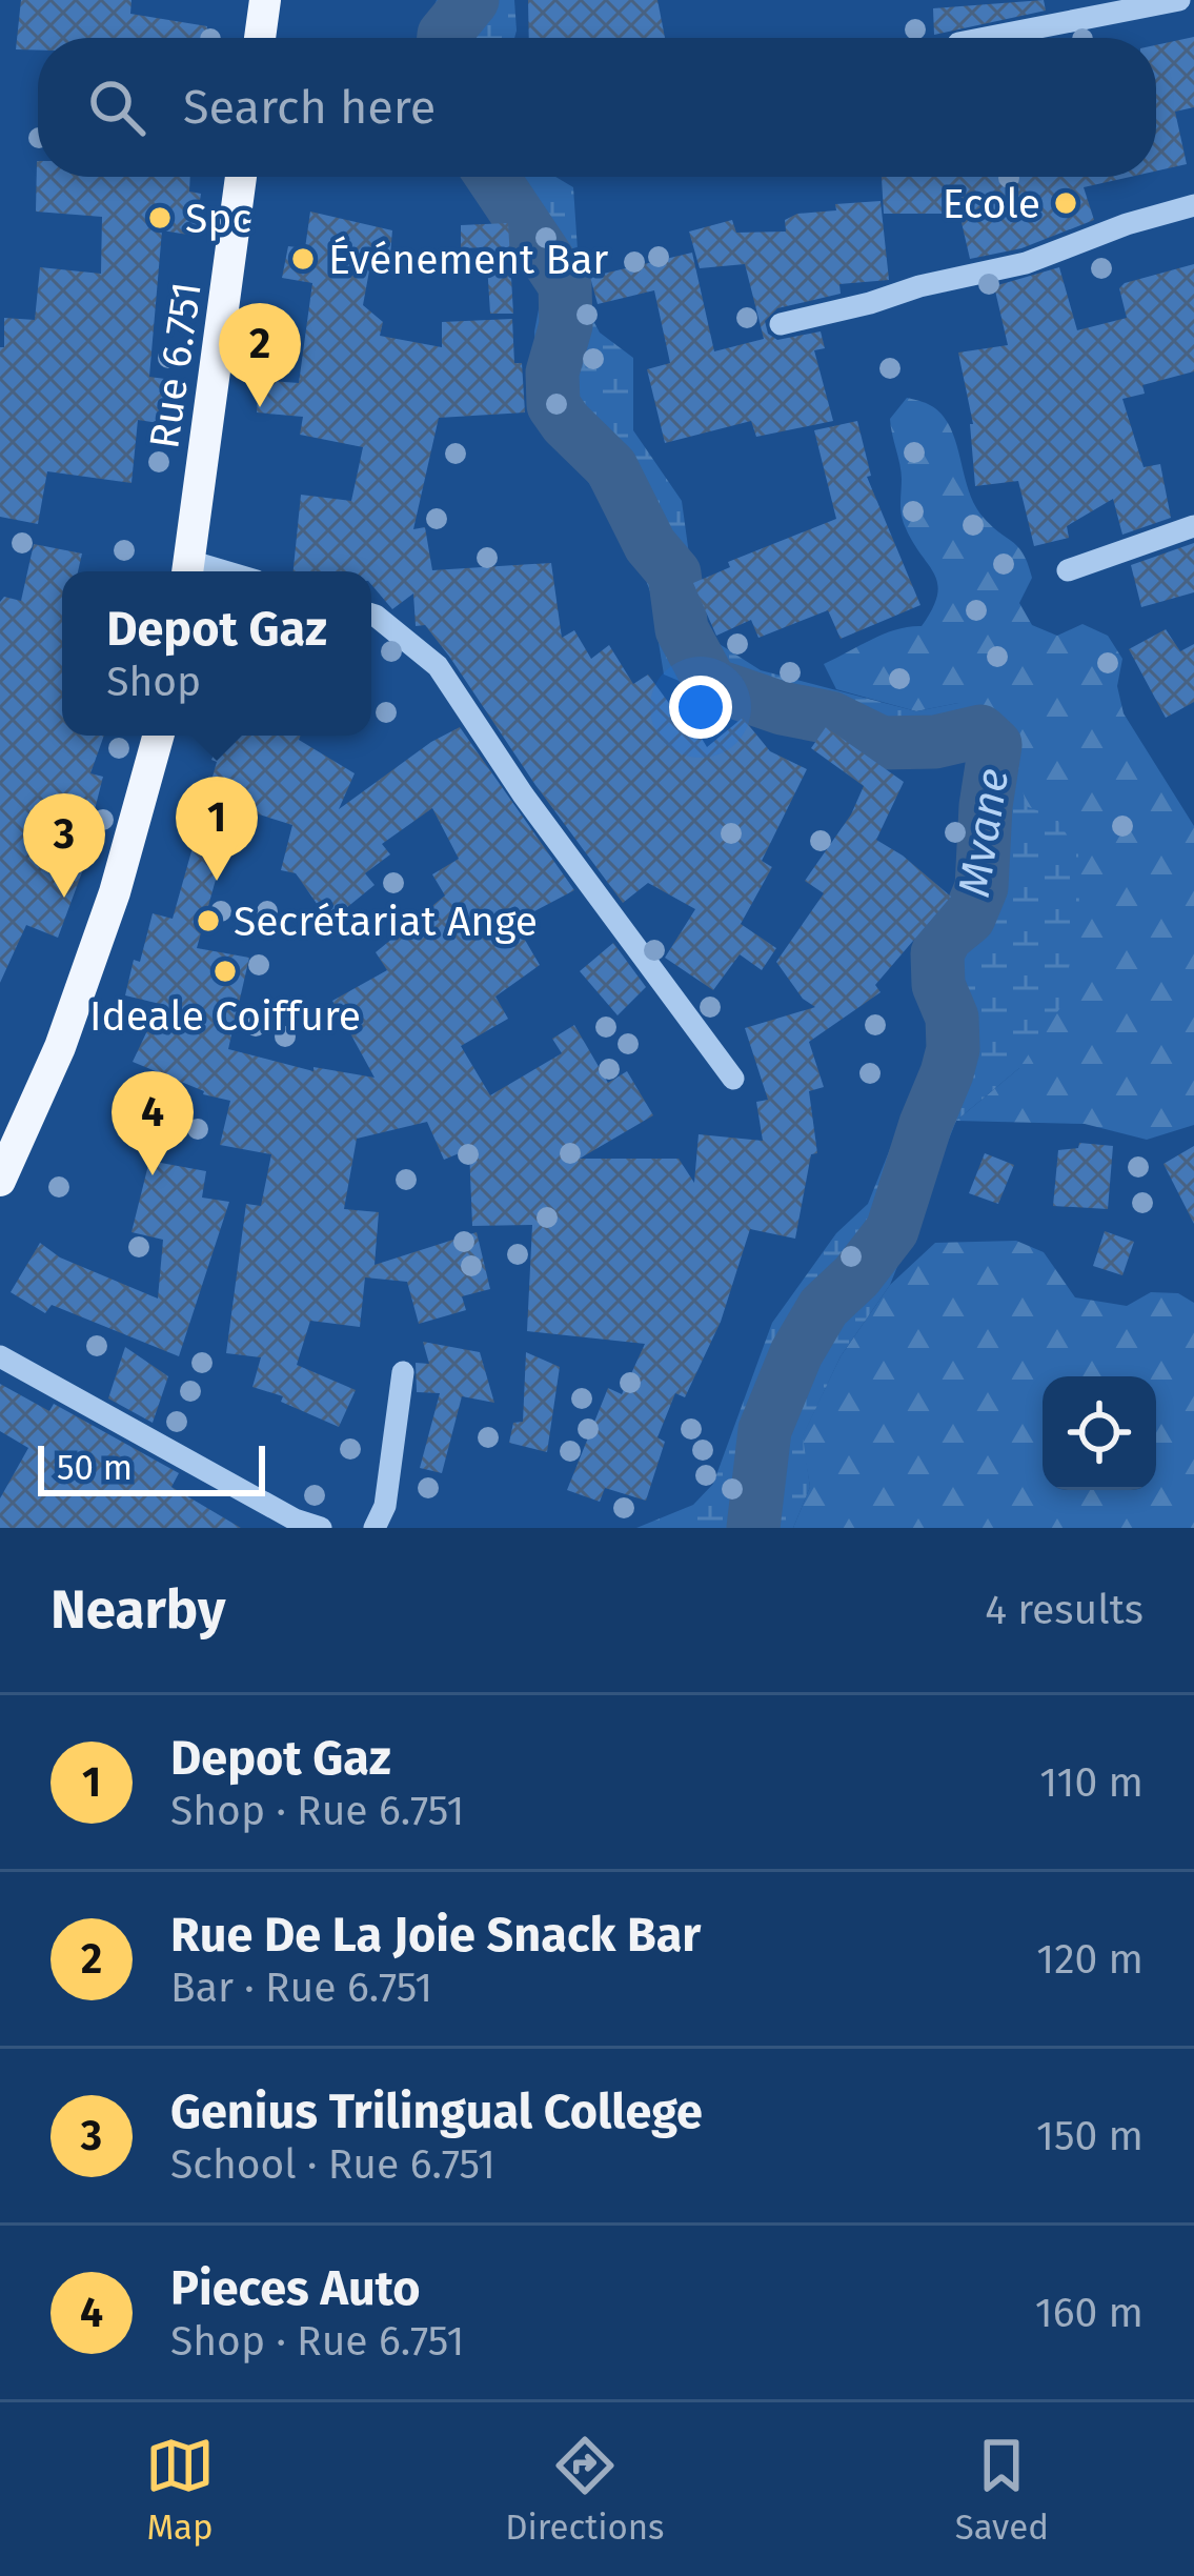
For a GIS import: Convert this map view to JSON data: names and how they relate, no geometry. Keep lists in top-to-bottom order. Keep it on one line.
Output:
{"streets":{"main road":["Rue 6.751"]},"water":["Mvane"],"places":["Ecole","Spc","Événement Bar","Secrétariat Ange","Ideale Coiffure"],"scale_bar":"50 m","page":{"search":"Search here","pins":["2","1","3","4"],"popup":["Depot Gaz","Shop"],"scale":"50 m","heading":["Nearby","4 results"],"list":[{"mark":"1","name":"Depot Gaz","note":"Shop · Rue 6.751","value":"110 m"},{"mark":"2","name":"Rue De La Joie Snack Bar","note":"Bar · Rue 6.751","value":"120 m"},{"mark":"3","name":"Genius Trilingual College","note":"School · Rue 6.751","value":"150 m"},{"mark":"4","name":"Pieces Auto","note":"Shop · Rue 6.751","value":"160 m"}],"nav":["Map","Directions","Saved"]}}
